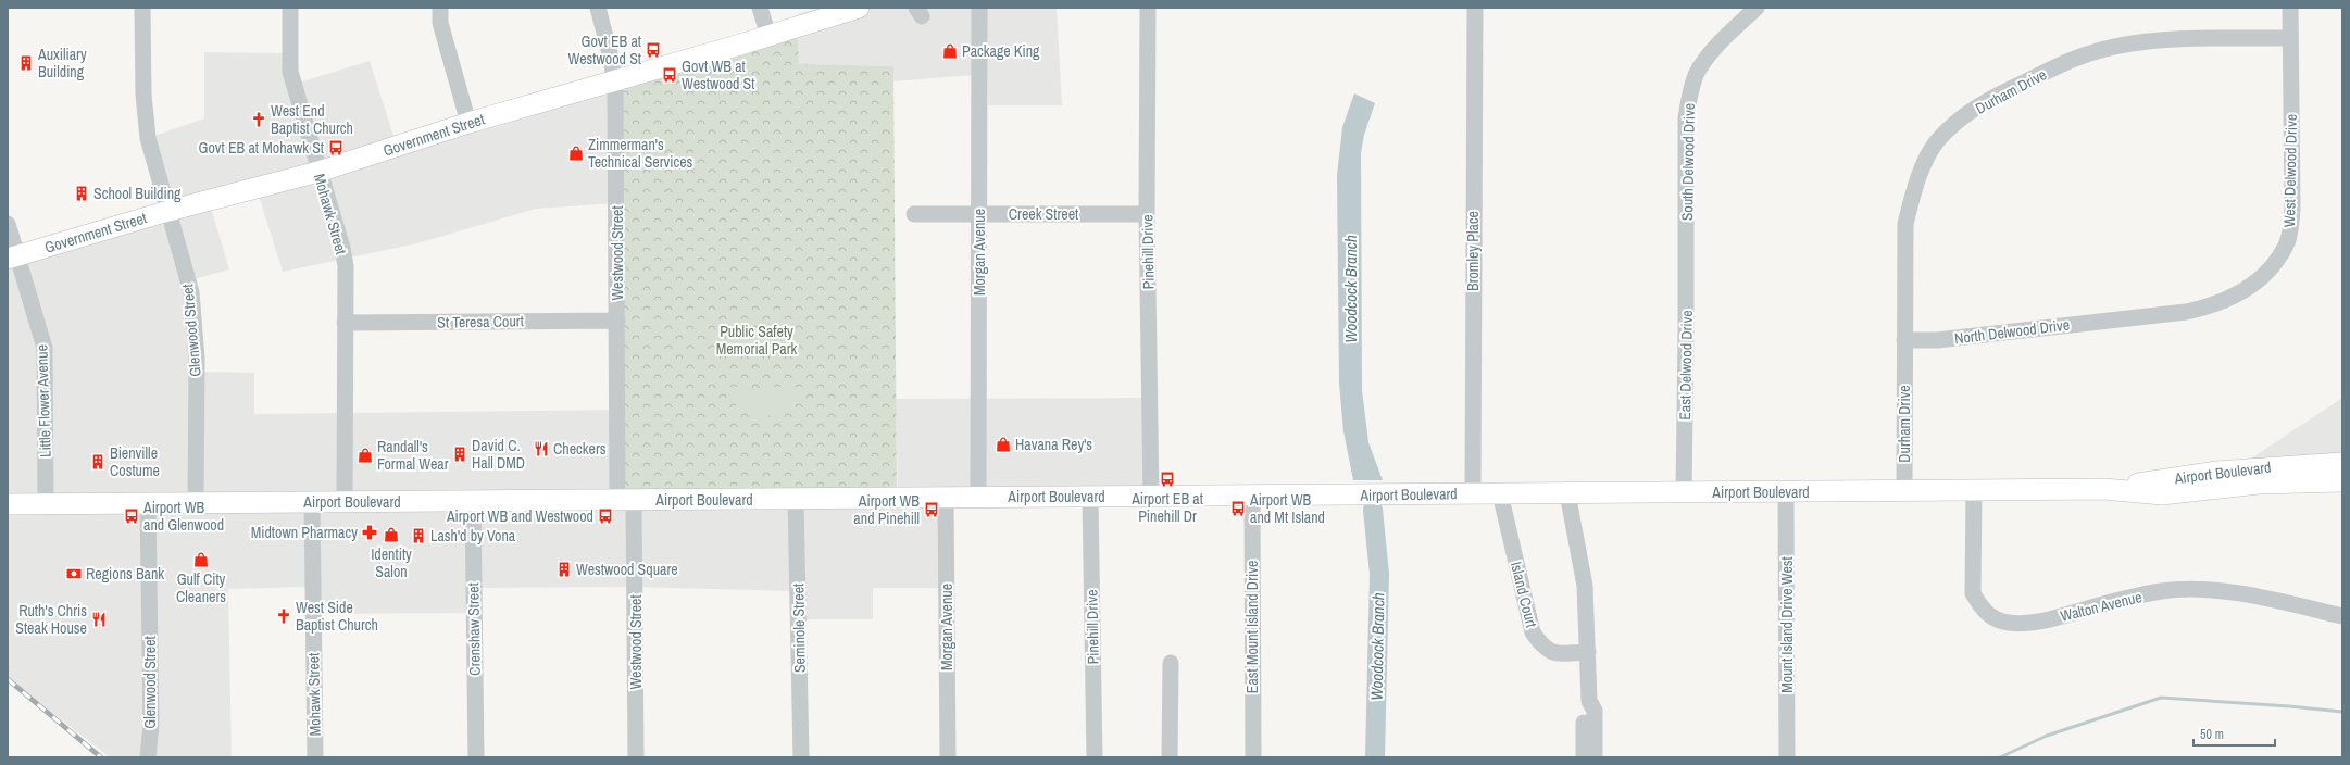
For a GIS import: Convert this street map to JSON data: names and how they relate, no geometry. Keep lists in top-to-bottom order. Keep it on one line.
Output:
{"streets":{"main road":["Government Street","Airport Boulevard"],"street":["Durham Drive","South Delwood Drive","West Delwood Drive","Mohawk Street","Creek Street","Bromley Place","Morgan Avenue","Pinehill Drive","Westwood Street","St Teresa Court","Glenwood Street","North Delwood Drive","East Delwood Drive","Little Flower Avenue","Island Court","Walton Avenue","Mount Island Drive West","East Mount Island Drive","Seminole Street","Crenshaw Street"]},"crossings":[["Durham Drive","West Delwood Drive"],["Durham Drive","North Delwood Drive"],["Durham Drive","Airport Boulevard"],["Government Street","Mohawk Street"],["Government Street","Westwood Street"],["Government Street","Glenwood Street"],["Government Street","Little Flower Avenue"],["South Delwood Drive","East Delwood Drive"],["West Delwood Drive","North Delwood Drive"],["Mohawk Street","St Teresa Court"],["Mohawk Street","Airport Boulevard"],["Creek Street","Morgan Avenue"],["Creek Street","Pinehill Drive"],["Bromley Place","Airport Boulevard"],["Morgan Avenue","Airport Boulevard"],["Pinehill Drive","Airport Boulevard"],["Westwood Street","St Teresa Court"],["Westwood Street","Airport Boulevard"],["Glenwood Street","Airport Boulevard"],["East Delwood Drive","Airport Boulevard"],["Little Flower Avenue","Airport Boulevard"],["Airport Boulevard","Island Court"],["Airport Boulevard","Walton Avenue"],["Airport Boulevard","Mount Island Drive West"],["Airport Boulevard","East Mount Island Drive"],["Airport Boulevard","Seminole Street"],["Airport Boulevard","Crenshaw Street"]],"water":["Woodcock Branch"],"parks":["Public Safety Memorial Park"],"places":{"bus stop":["Govt EB at Westwood St","Govt WB at Westwood St","Govt EB at Mohawk St","Airport EB at Pinehill Dr","Airport WB and Mt Island","Airport WB and Pinehill","Airport WB and Glenwood","Airport WB and Westwood"],"shop":["Package King","Zimmerman's Technical Services","Havana Rey's","Randall's Formal Wear","Identity Salon","Gulf City Cleaners"],"building":["Auxiliary Building","School Building","David C. Hall DMD","Bienville Costume","Lash'd by Vona","Westwood Square"],"church":["West End Baptist Church","West Side Baptist Church"],"restaurant":["Checkers","Ruth's Chris Steak House"],"pharmacy":["Midtown Pharmacy"],"bank":["Regions Bank"]},"scale_bar":"50 m"}
